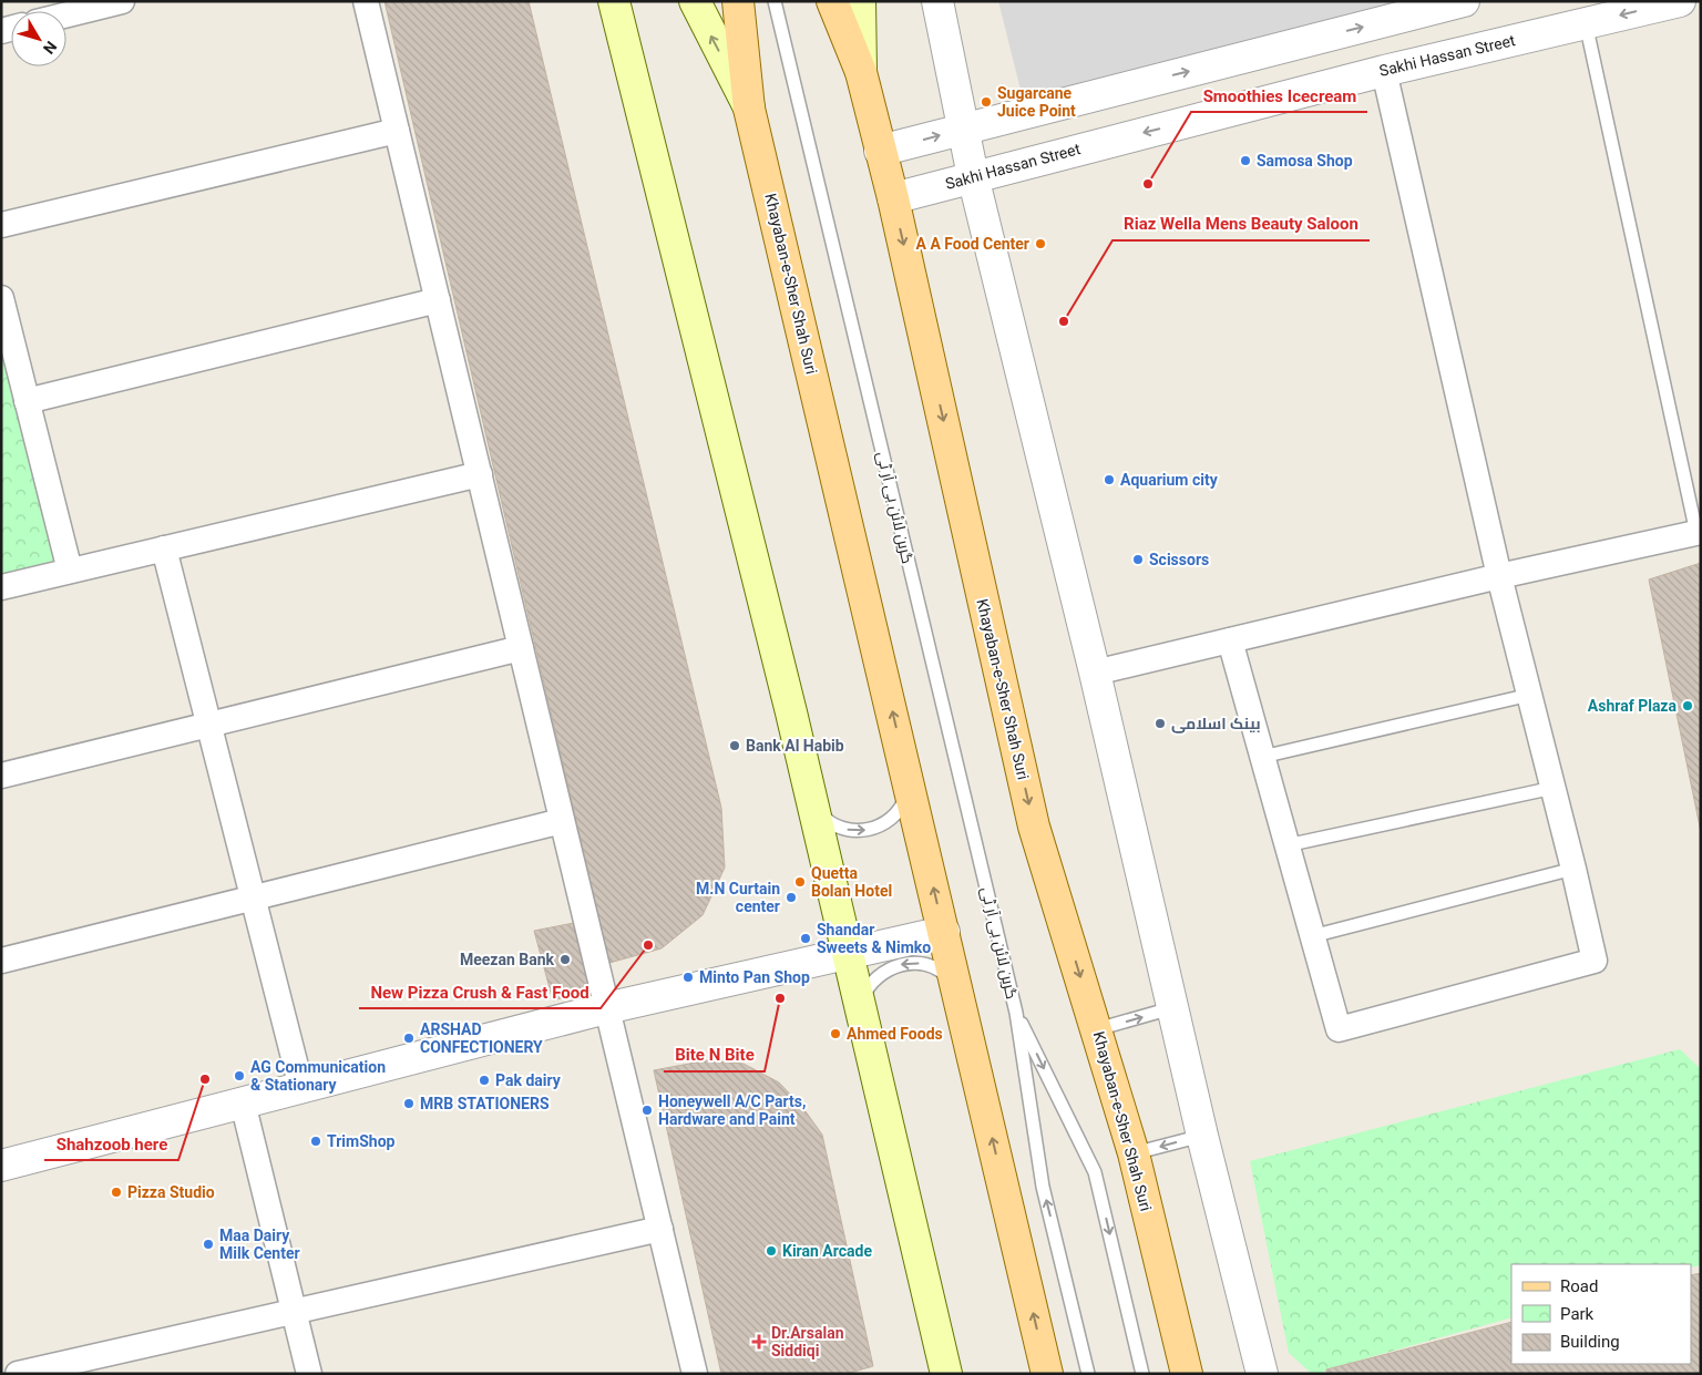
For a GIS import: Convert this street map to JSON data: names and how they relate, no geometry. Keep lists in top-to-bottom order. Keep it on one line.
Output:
{"streets":{"main road":["Khayaban-e-Sher Shah Suri"],"street":["Sakhi Hassan Street"],"lane":["گرین لائن بی آر ٹی"]},"crossings":[["Sakhi Hassan Street","Khayaban-e-Sher Shah Suri"]],"places":{"other":["Sugarcane Juice Point","Samosa Shop","Smoothies Icecream","A A Food Center","Riaz Wella Mens Beauty Saloon","Aquarium city","Scissors","Ashraf Plaza","بینک اسلامی","Bank Al Habib","Quetta Bolan Hotel","M.N Curtain center","Shandar Sweets & Nimko","New Pizza Crush & Fast Food","Meezan Bank","Minto Pan Shop","Bite N Bite","Ahmed Foods","ARSHAD CONFECTIONERY","AG Communication & Stationary","Shahzoob here","Pak dairy","MRB STATIONERS","Honeywell A/C Parts, Hardware and Paint","TrimShop","Pizza Studio","Maa Dairy Milk Center","Kiran Arcade"],"health":["Dr.Arsalan Siddiqi"]},"legend":["Road","Park","Building"],"north":"bottom right"}
